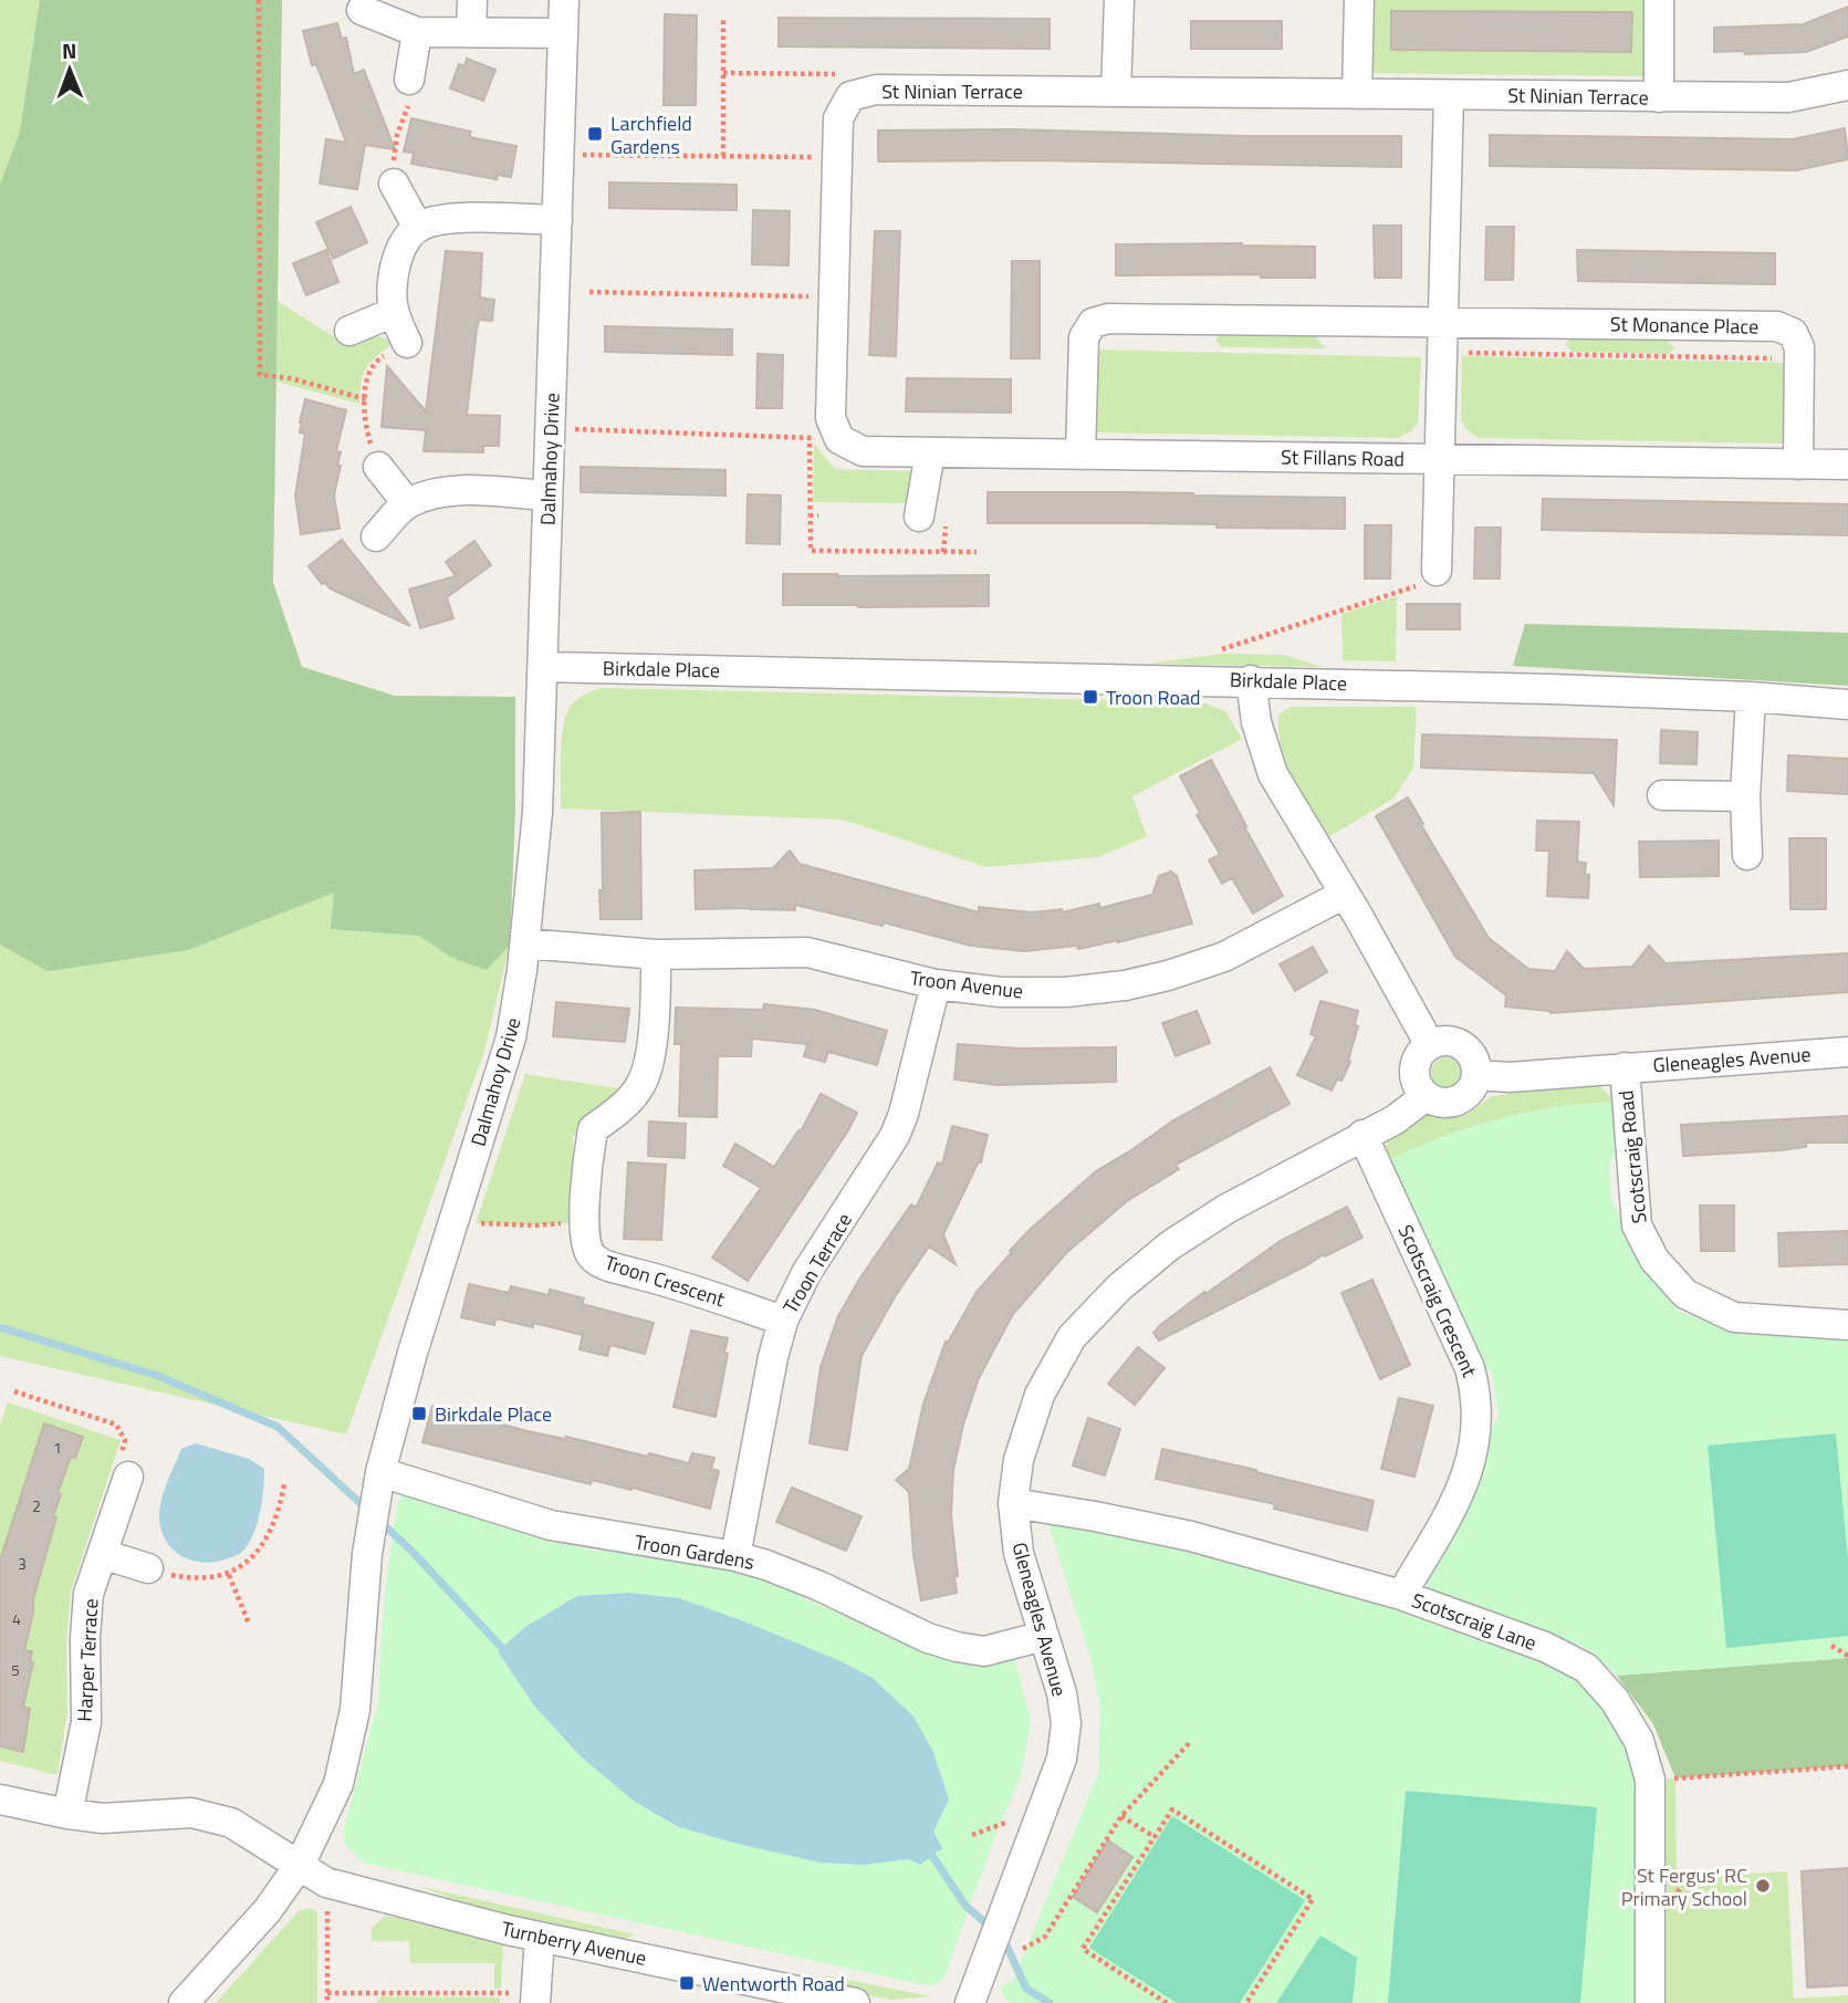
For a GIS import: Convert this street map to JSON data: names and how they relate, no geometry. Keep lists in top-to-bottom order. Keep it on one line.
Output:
{"streets":{"street":["St Ninian Terrace","St Monance Place","St Fillans Road","Dalmahoy Drive","Birkdale Place","Troon Avenue","Gleneagles Avenue","Scotscraig Road","Troon Terrace","Troon Crescent","Scotscraig Crescent","Troon Gardens","Scotscraig Lane","Harper Terrace","Turnberry Avenue"]},"crossings":[["St Monance Place","St Fillans Road"],["Dalmahoy Drive","Birkdale Place"],["Dalmahoy Drive","Troon Avenue"],["Dalmahoy Drive","Troon Gardens"],["Dalmahoy Drive","Turnberry Avenue"],["Troon Avenue","Troon Terrace"],["Troon Avenue","Troon Crescent"],["Gleneagles Avenue","Scotscraig Road"],["Gleneagles Avenue","Scotscraig Crescent"],["Gleneagles Avenue","Troon Gardens"],["Gleneagles Avenue","Scotscraig Lane"],["Troon Terrace","Troon Crescent"],["Troon Terrace","Troon Gardens"],["Scotscraig Crescent","Scotscraig Lane"],["Harper Terrace","Turnberry Avenue"]],"places":{"transit":["Larchfield Gardens","Troon Road","Birkdale Place","Wentworth Road"],"other":["St Fergus' RC Primary School"]},"house_numbers":["1","2","3","4","5"],"north":"top"}
